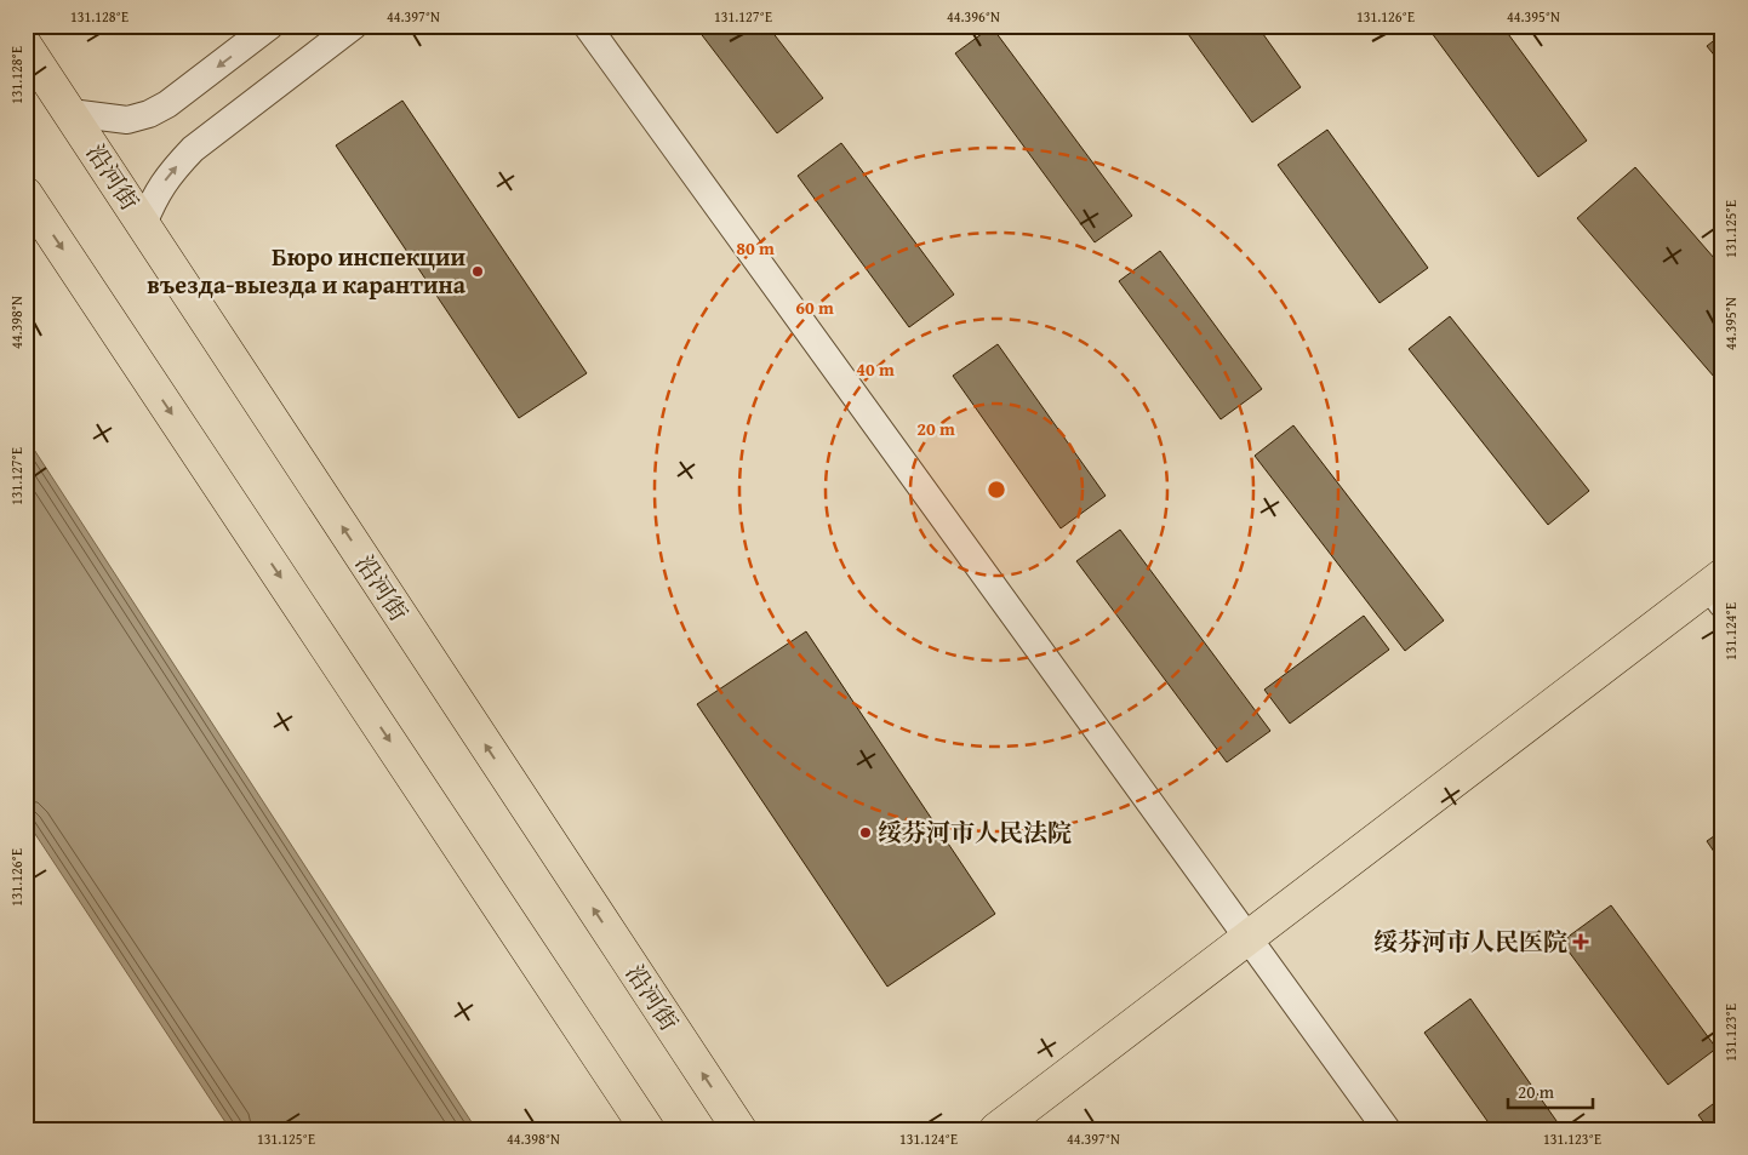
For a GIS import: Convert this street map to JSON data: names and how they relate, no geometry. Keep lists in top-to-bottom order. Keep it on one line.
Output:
{"streets":{"main road":["沿河街"]},"places":{"other":["Бюро инспекции въезда-выезда и карантина","绥芬河市人民法院"],"health":["绥芬河市人民医院"]},"scale_bar":"20 m","coordinates":["131.128°E","44.397°N","131.127°E","44.396°N","131.126°E","44.395°N","131.125°E","44.398°N","131.124°E","131.123°E"],"rings":["80 m","60 m","40 m","20 m"]}
